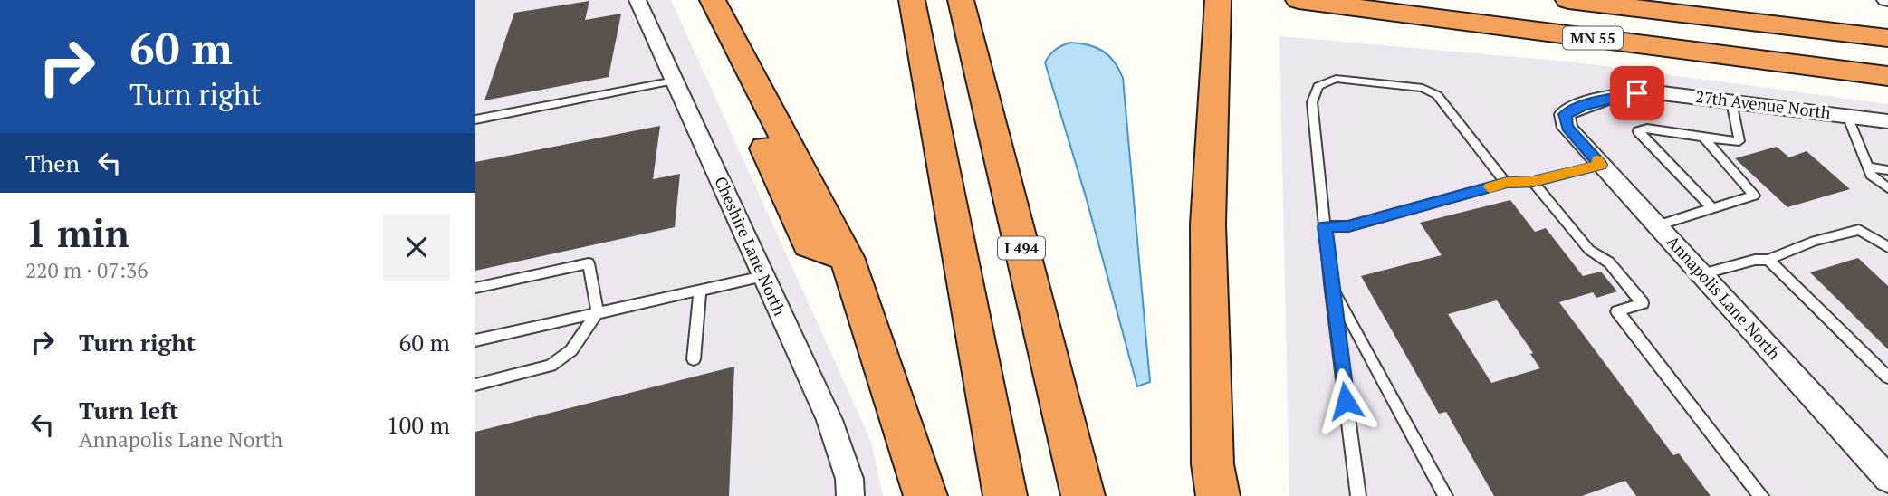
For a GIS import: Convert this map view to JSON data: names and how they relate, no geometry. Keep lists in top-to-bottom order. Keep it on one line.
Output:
{"streets":{"highway":["MN 55","I 494"],"street":["27th Avenue North","Cheshire Lane North","Annapolis Lane North"]},"crossings":[["27th Avenue North","Annapolis Lane North"]],"page":{"turn":["60 m","Turn right"],"then":"Then","heading":["1 min","220 m · 07:36"],"list":[{"name":"Turn right","value":"60 m"},{"name":"Turn left","note":"Annapolis Lane North","value":"100 m"}]}}
